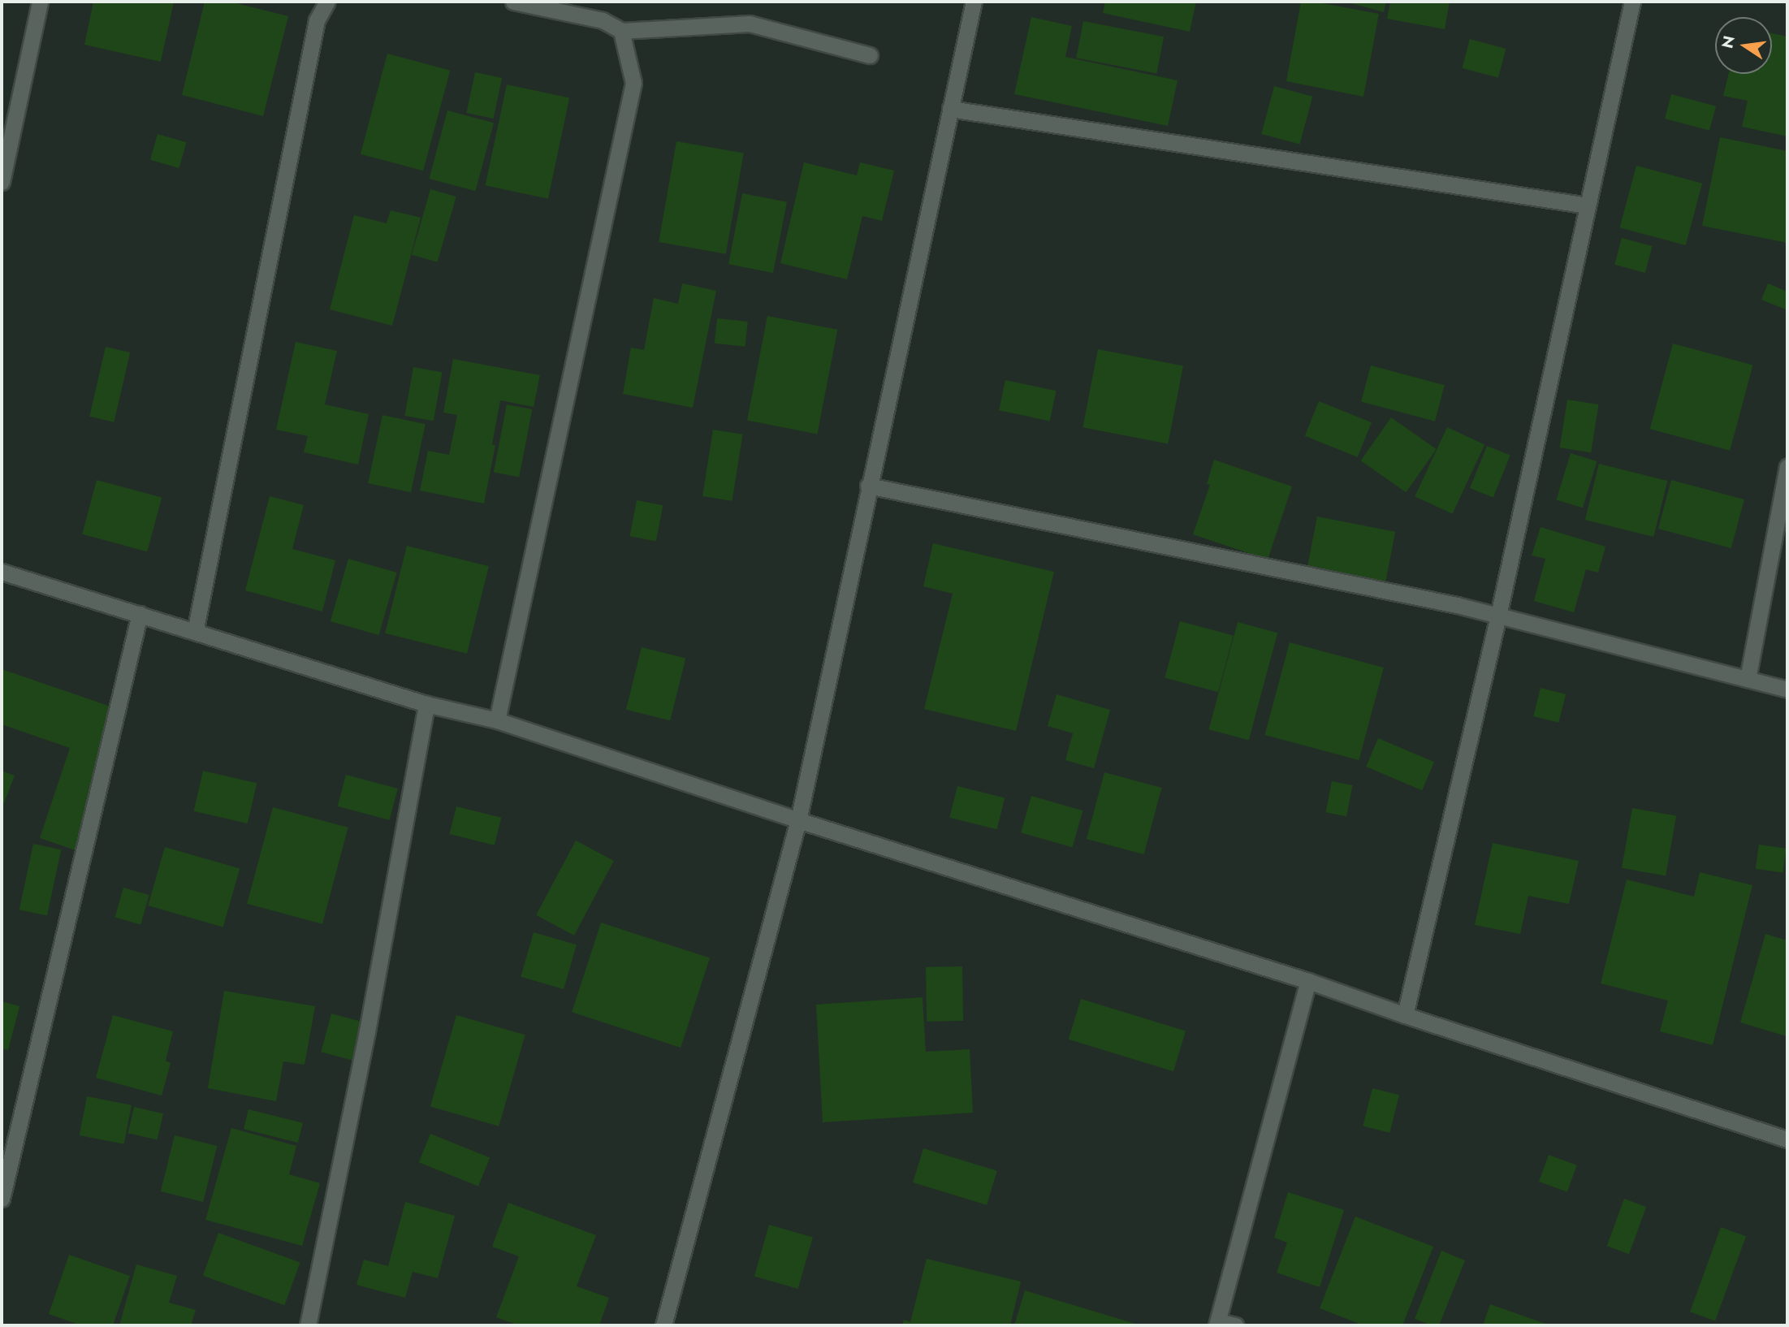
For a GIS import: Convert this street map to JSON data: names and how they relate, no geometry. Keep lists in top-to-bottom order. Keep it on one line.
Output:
{"north":"left"}
